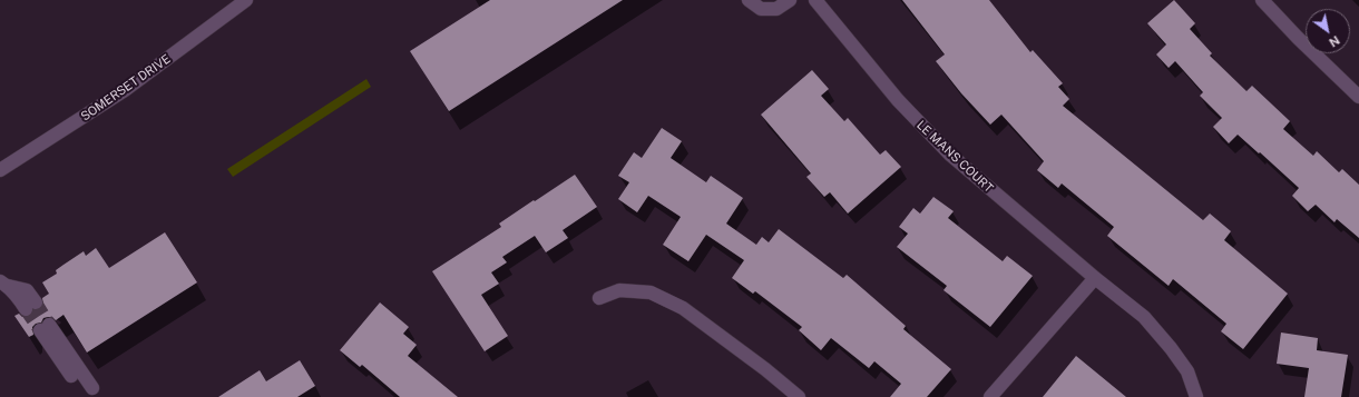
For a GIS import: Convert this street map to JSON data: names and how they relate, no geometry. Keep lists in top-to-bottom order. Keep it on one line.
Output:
{"streets":{"street":["SOMERSET DRIVE","LE MANS COURT"]},"north":"bottom right"}
